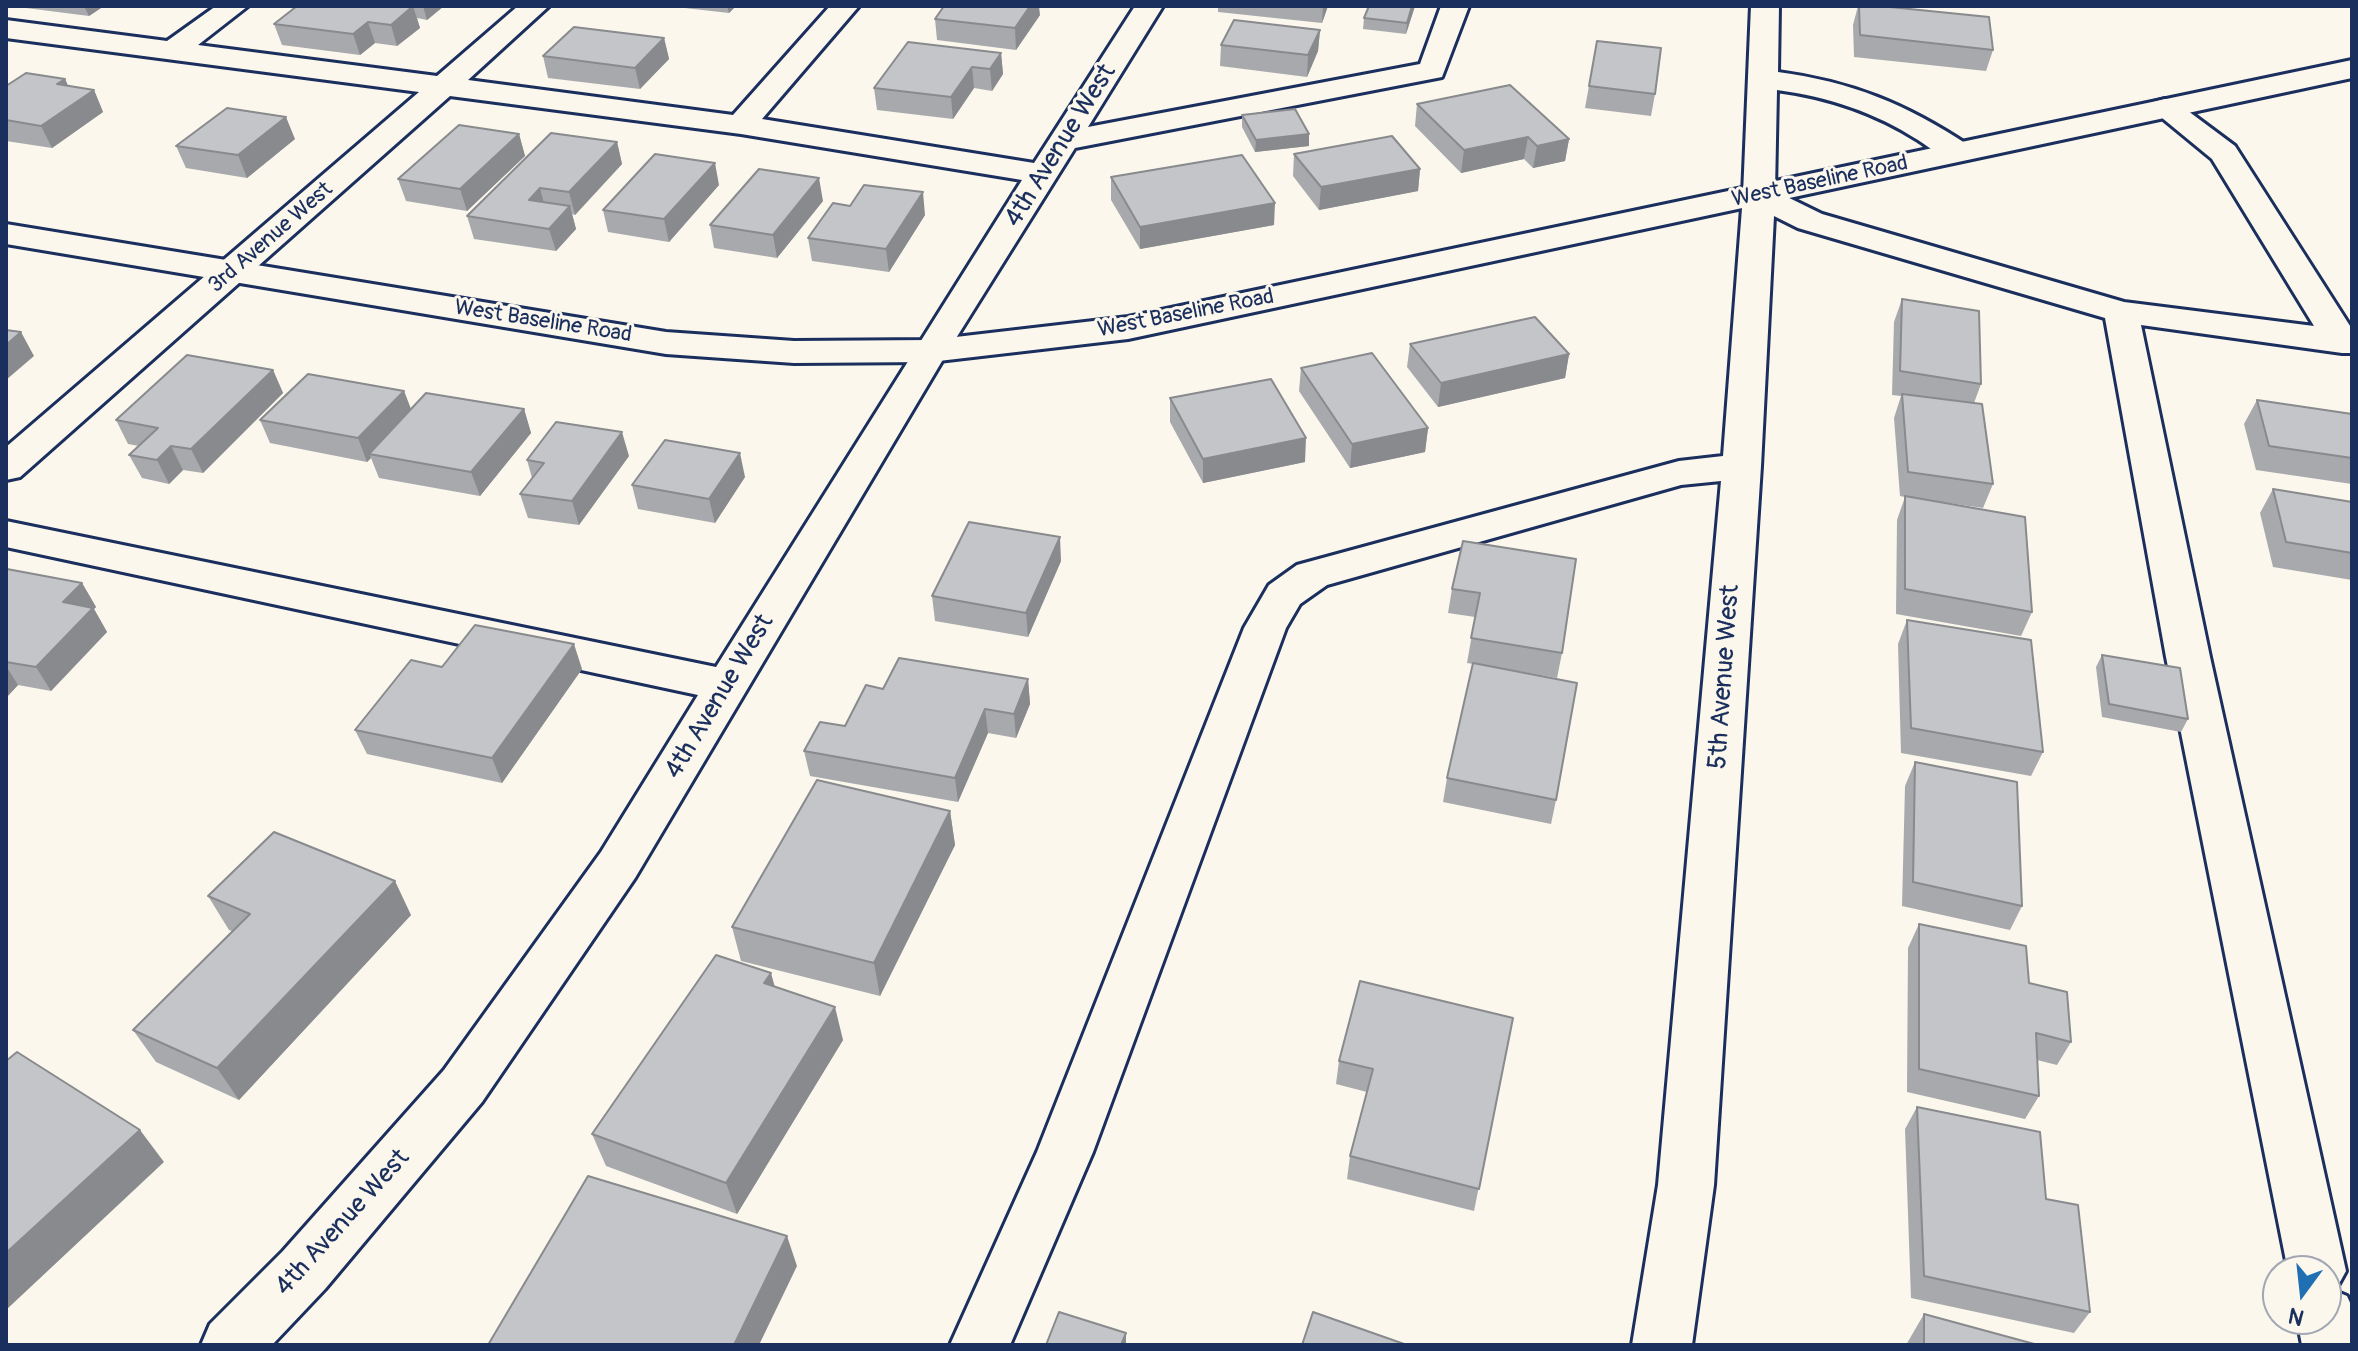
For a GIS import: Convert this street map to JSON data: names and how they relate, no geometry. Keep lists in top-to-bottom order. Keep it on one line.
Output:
{"streets":{"street":["4th Avenue West","West Baseline Road","3rd Avenue West","5th Avenue West"]},"crossings":[["4th Avenue West","West Baseline Road"],["West Baseline Road","3rd Avenue West"],["West Baseline Road","5th Avenue West"]],"north":"bottom"}
